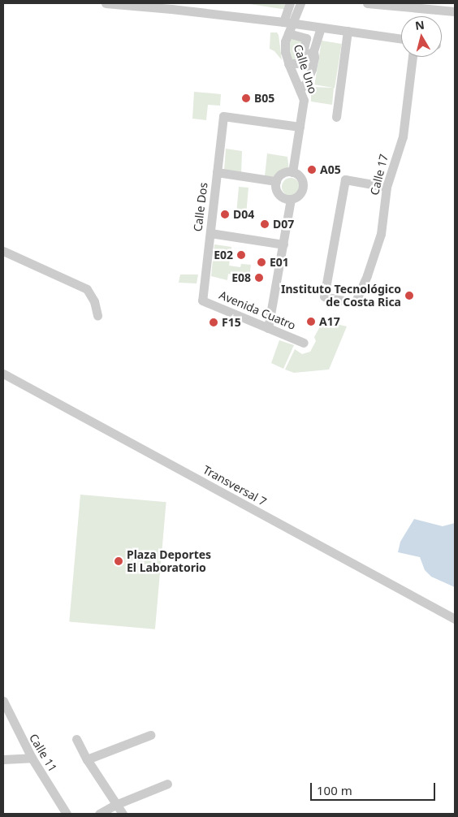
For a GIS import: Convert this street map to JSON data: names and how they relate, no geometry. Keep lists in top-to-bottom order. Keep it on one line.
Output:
{"streets":{"street":["Calle Uno","Calle 17","Calle Dos","Avenida Cuatro","Transversal 7","Calle 11"]},"crossings":[["Calle Uno","Calle Dos"],["Calle Dos","Avenida Cuatro"]],"places":["B05","A05","D04","D07","E02","E01","E08","Instituto Tecnológico de Costa Rica","A17","F15","Plaza Deportes El Laboratorio"],"scale_bar":"100 m","north":"top"}
